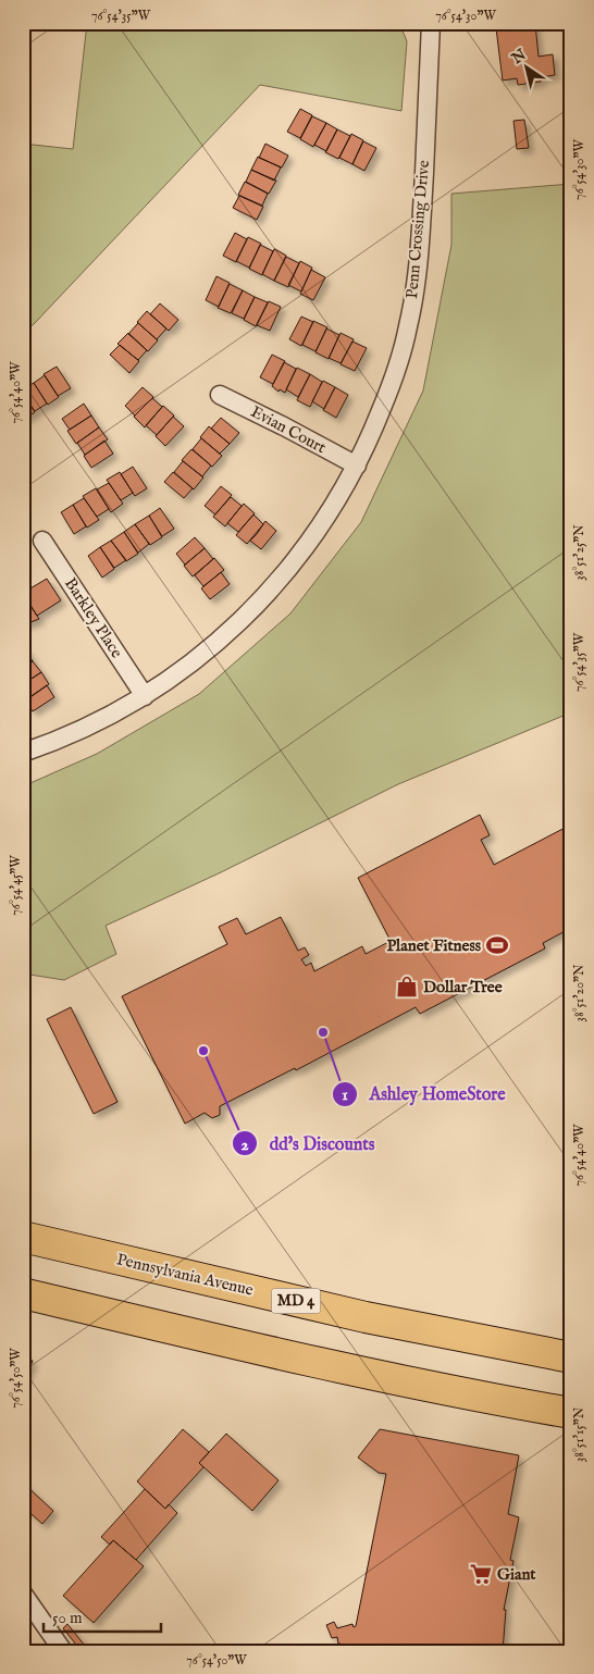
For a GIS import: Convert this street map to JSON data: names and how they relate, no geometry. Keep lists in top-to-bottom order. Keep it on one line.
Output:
{"streets":{"highway":["Pennsylvania Avenue","MD 4"],"street":["Penn Crossing Drive","Evian Court","Barkley Place"]},"crossings":[["Penn Crossing Drive","Evian Court"],["Penn Crossing Drive","Barkley Place"]],"places":{"sports":["Planet Fitness"],"shop":["Dollar Tree"],"other":["Ashley HomeStore","dd's Discounts"],"supermarket":["Giant"]},"scale_bar":"50 m","north":"top left","coordinates":["76°54'35\"W","76°54'30\"W","76°54'40\"W","38°51'25\"N","76°54'45\"W","38°51'20\"N","76°54'50\"W","38°51'15\"N"]}
